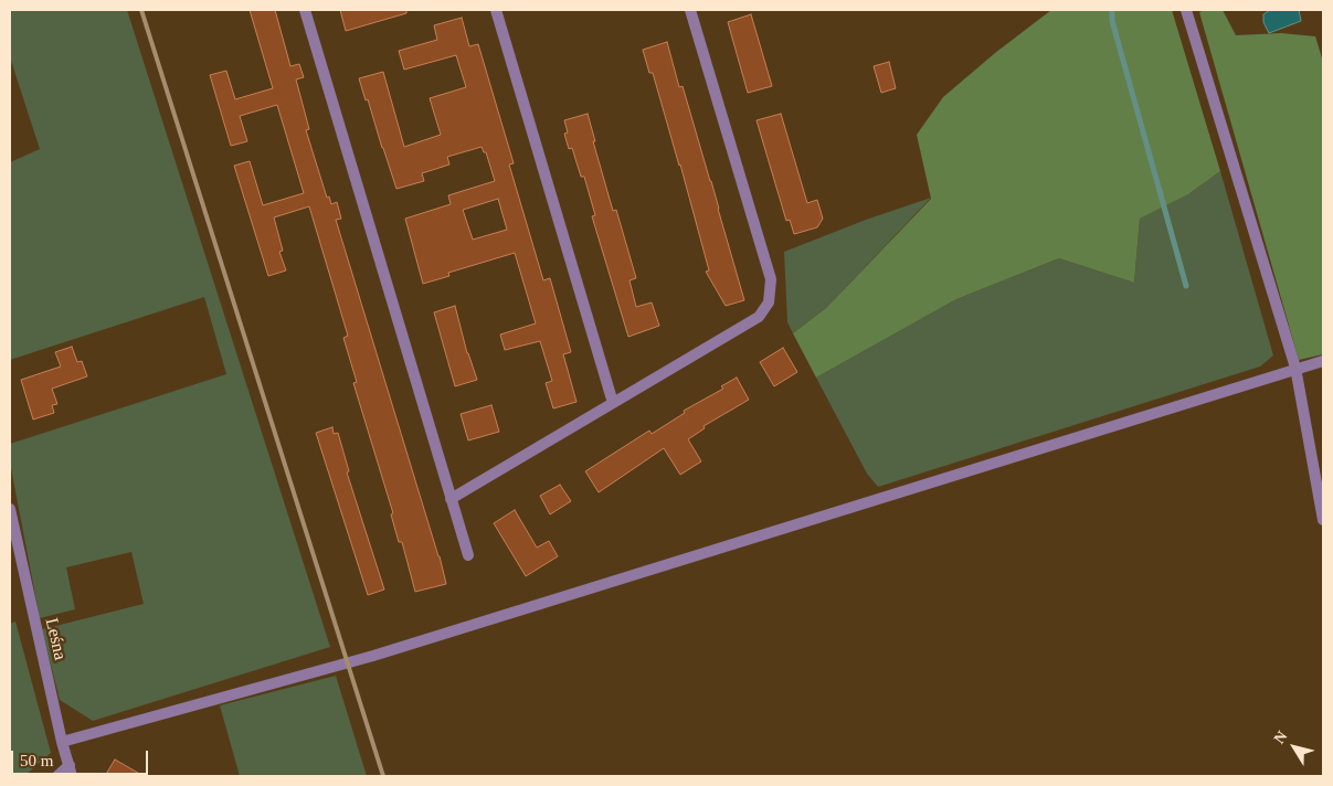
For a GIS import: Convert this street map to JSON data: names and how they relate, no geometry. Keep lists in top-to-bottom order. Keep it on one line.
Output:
{"streets":{"street":["Leśna"]},"scale_bar":"50 m","north":"top left"}
